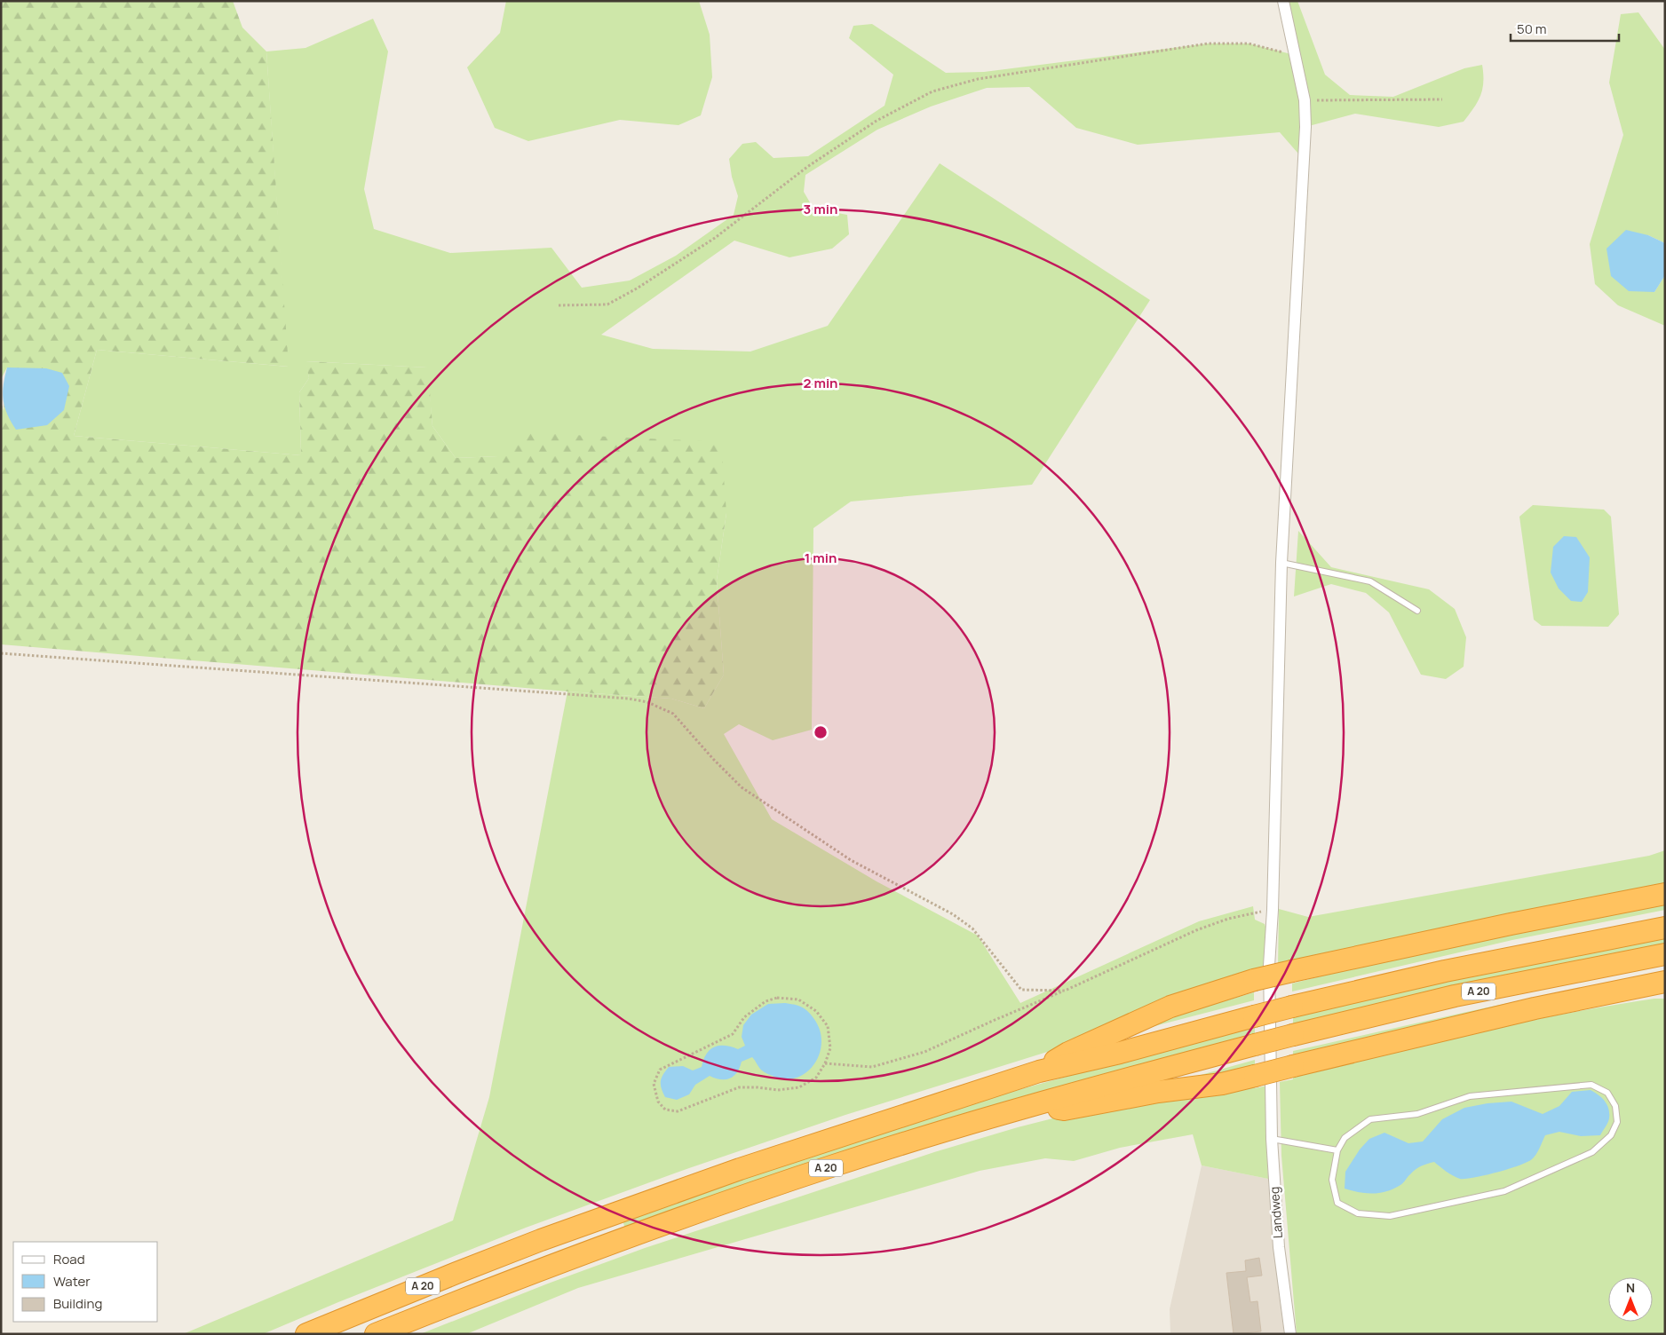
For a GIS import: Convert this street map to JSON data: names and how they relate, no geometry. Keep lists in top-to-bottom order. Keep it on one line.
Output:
{"streets":{"highway":["A 20"],"street":["Landweg"]},"legend":["Road","Water","Building"],"scale_bar":"50 m","north":"top","rings":["3 min","2 min","1 min"]}
